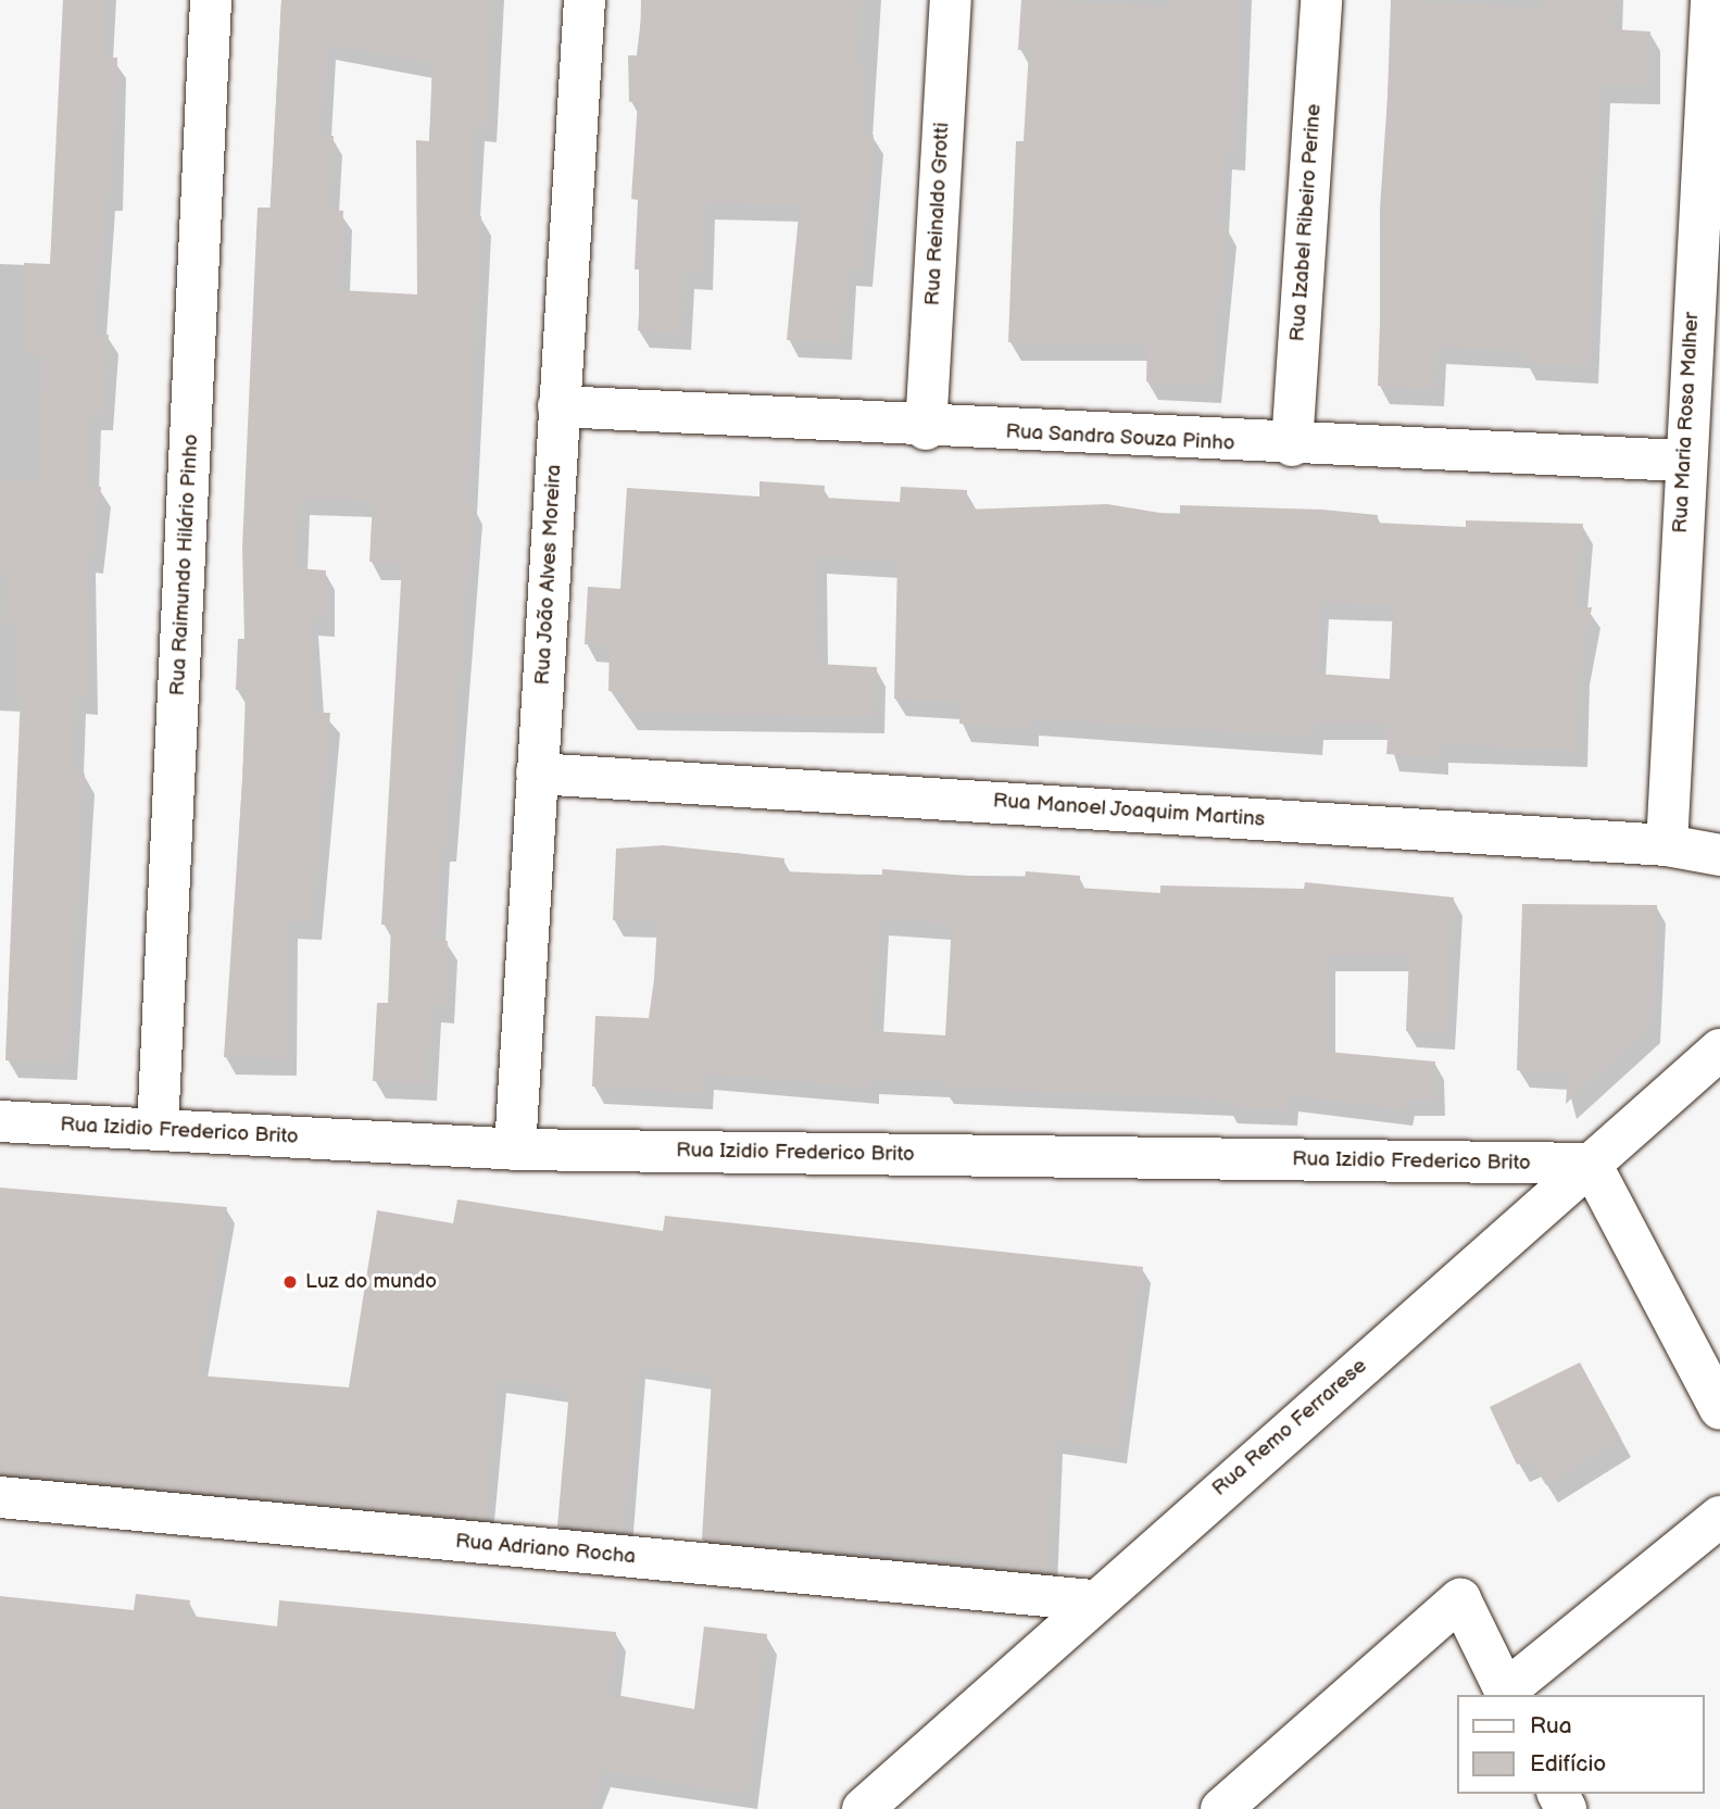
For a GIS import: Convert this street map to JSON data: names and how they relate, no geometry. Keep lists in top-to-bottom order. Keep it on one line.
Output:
{"streets":{"street":["Rua Reinaldo Grotti","Rua Izabel Ribeiro Perine","Rua Maria Rosa Malher","Rua Sandra Souza Pinho","Rua Raimundo Hilário Pinho","Rua João Alves Moreira","Rua Manoel Joaquim Martins","Rua Izidio Frederico Brito","Rua Remo Ferrarese","Rua Adriano Rocha"]},"crossings":[["Rua Reinaldo Grotti","Rua Sandra Souza Pinho"],["Rua Izabel Ribeiro Perine","Rua Sandra Souza Pinho"],["Rua Maria Rosa Malher","Rua Sandra Souza Pinho"],["Rua Maria Rosa Malher","Rua Manoel Joaquim Martins"],["Rua Sandra Souza Pinho","Rua João Alves Moreira"],["Rua Raimundo Hilário Pinho","Rua Izidio Frederico Brito"],["Rua João Alves Moreira","Rua Manoel Joaquim Martins"],["Rua João Alves Moreira","Rua Izidio Frederico Brito"],["Rua Izidio Frederico Brito","Rua Remo Ferrarese"],["Rua Remo Ferrarese","Rua Adriano Rocha"]],"places":["Luz do mundo"],"legend":["Rua","Edifício"]}
